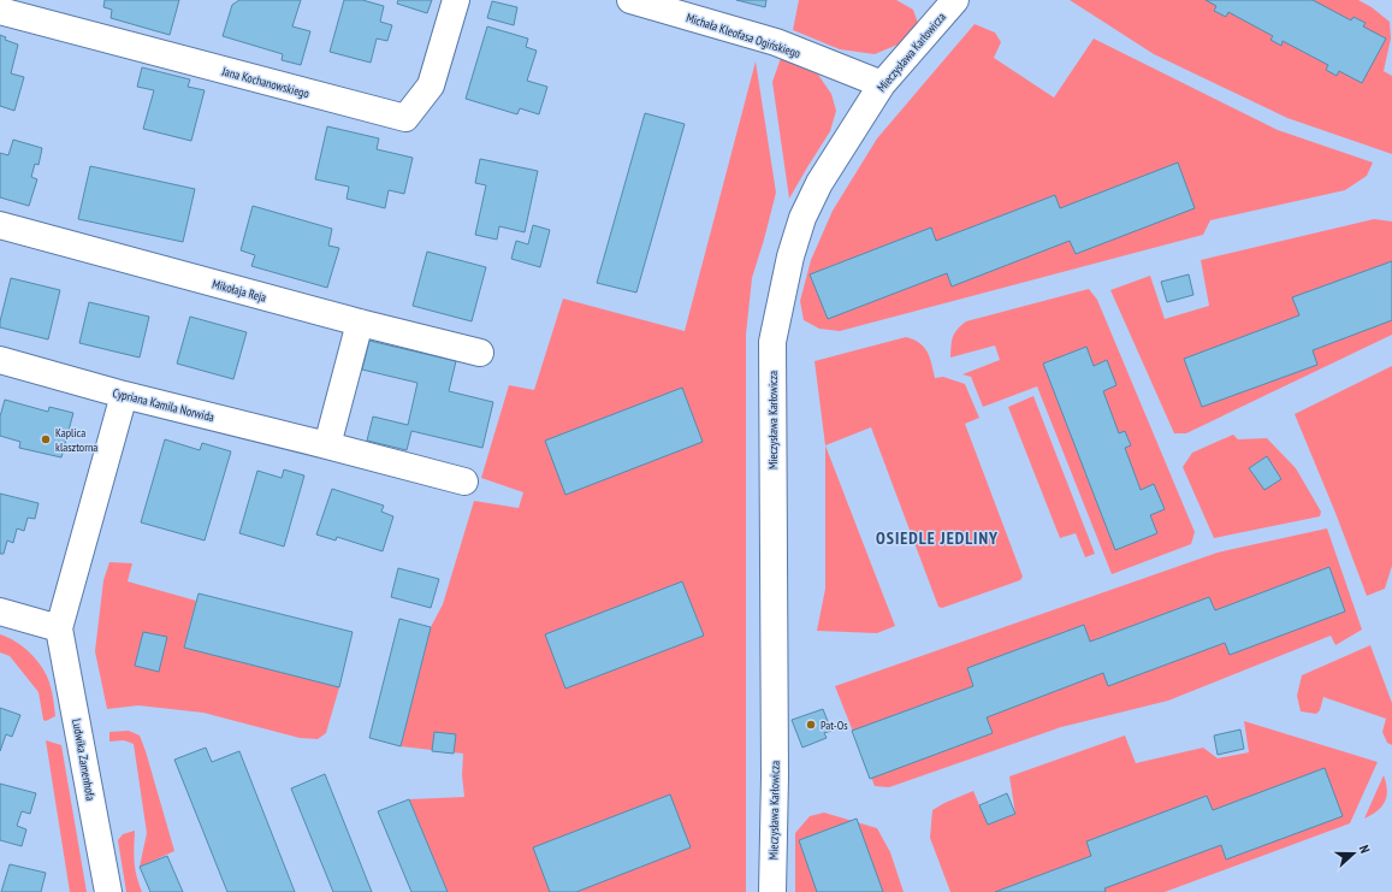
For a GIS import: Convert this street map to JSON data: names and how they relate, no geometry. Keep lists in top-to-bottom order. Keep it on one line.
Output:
{"streets":{"street":["Michała Kleofasa Ogińskiego","Mieczysława Karłowicza","Jana Kochanowskiego","Mikołaja Reja","Cypriana Kamila Norwida","Ludwika Zamenhofa"]},"crossings":[["Michała Kleofasa Ogińskiego","Mieczysława Karłowicza"],["Cypriana Kamila Norwida","Ludwika Zamenhofa"]],"districts":["OSIEDLE JEDLINY"],"places":["Kaplica klasztorna","Pat-Os"],"north":"right"}
